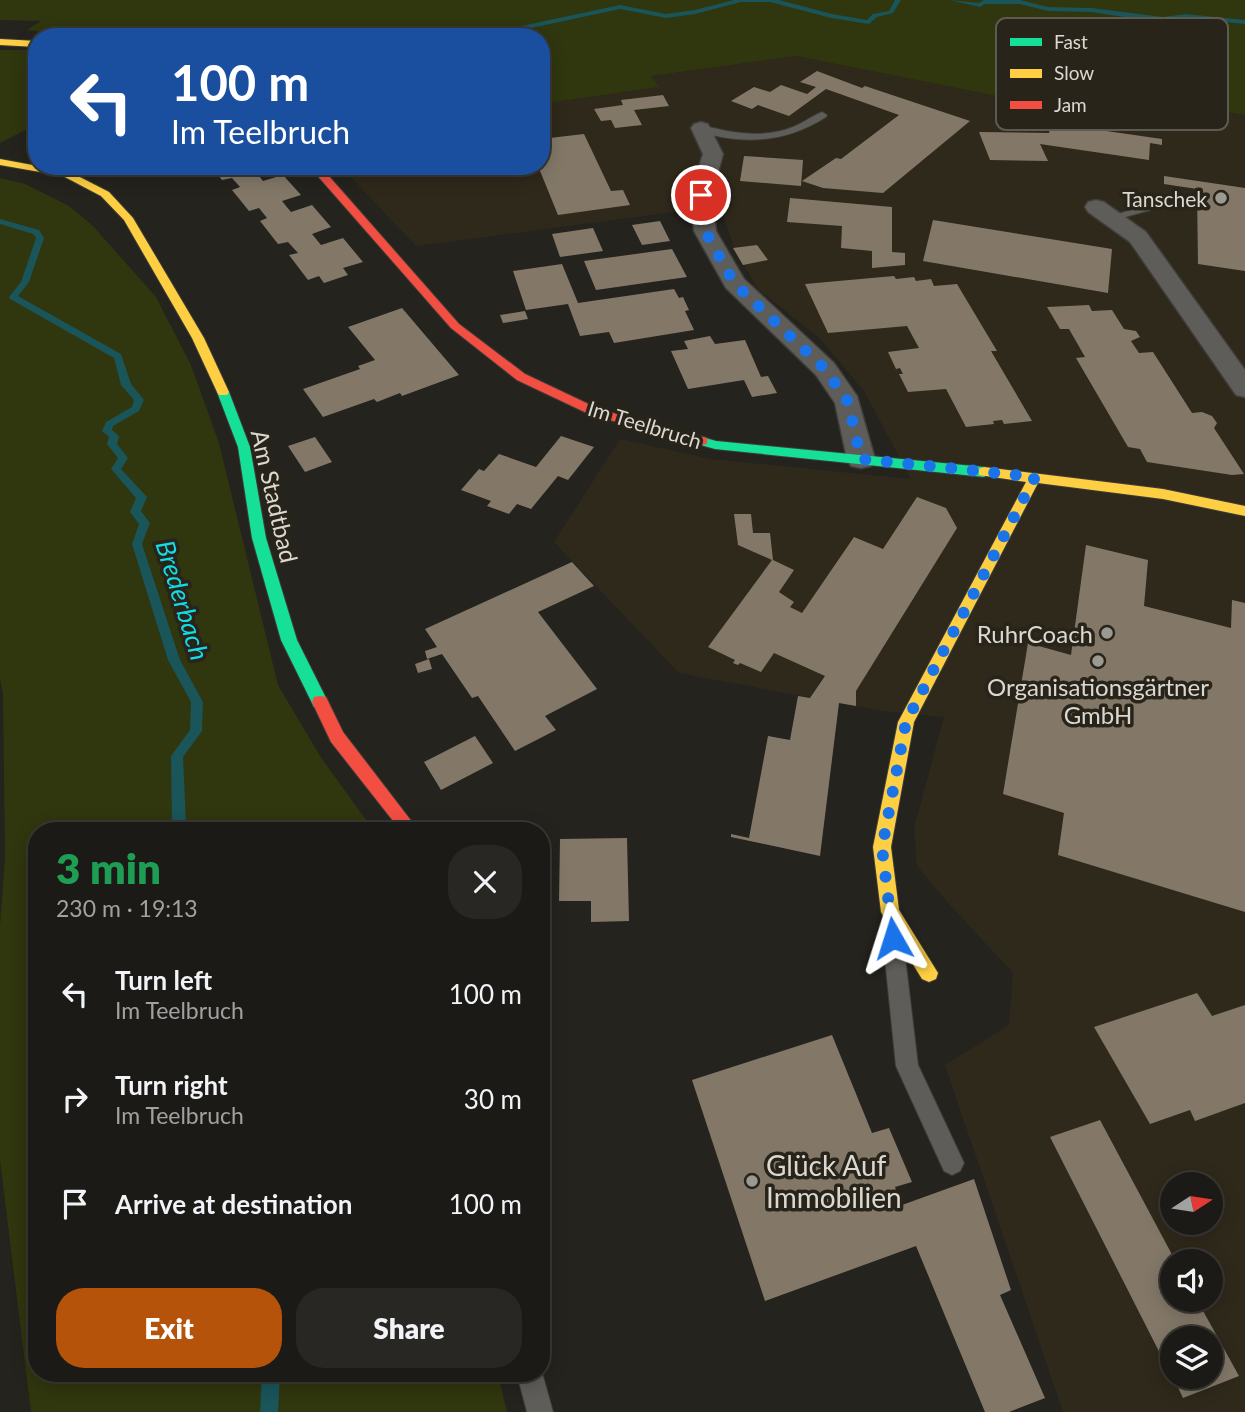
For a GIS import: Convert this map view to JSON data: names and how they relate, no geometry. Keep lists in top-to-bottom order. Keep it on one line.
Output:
{"streets":{"street":["Im Teelbruch","Am Stadtbad"]},"water":["Brederbach"],"places":["Tanschek","RuhrCoach","Organisationsgärtner GmbH","Glück Auf Immobilien"],"legend":["Fast","Slow","Jam"],"north":"right","page":{"turn":["100 m","Im Teelbruch"],"heading":["3 min","230 m · 19:13"],"list":[{"name":"Turn left","note":"Im Teelbruch","value":"100 m"},{"name":"Turn right","note":"Im Teelbruch","value":"30 m"},{"name":"Arrive at destination","value":"100 m"}],"buttons":["Exit","Share"]}}
